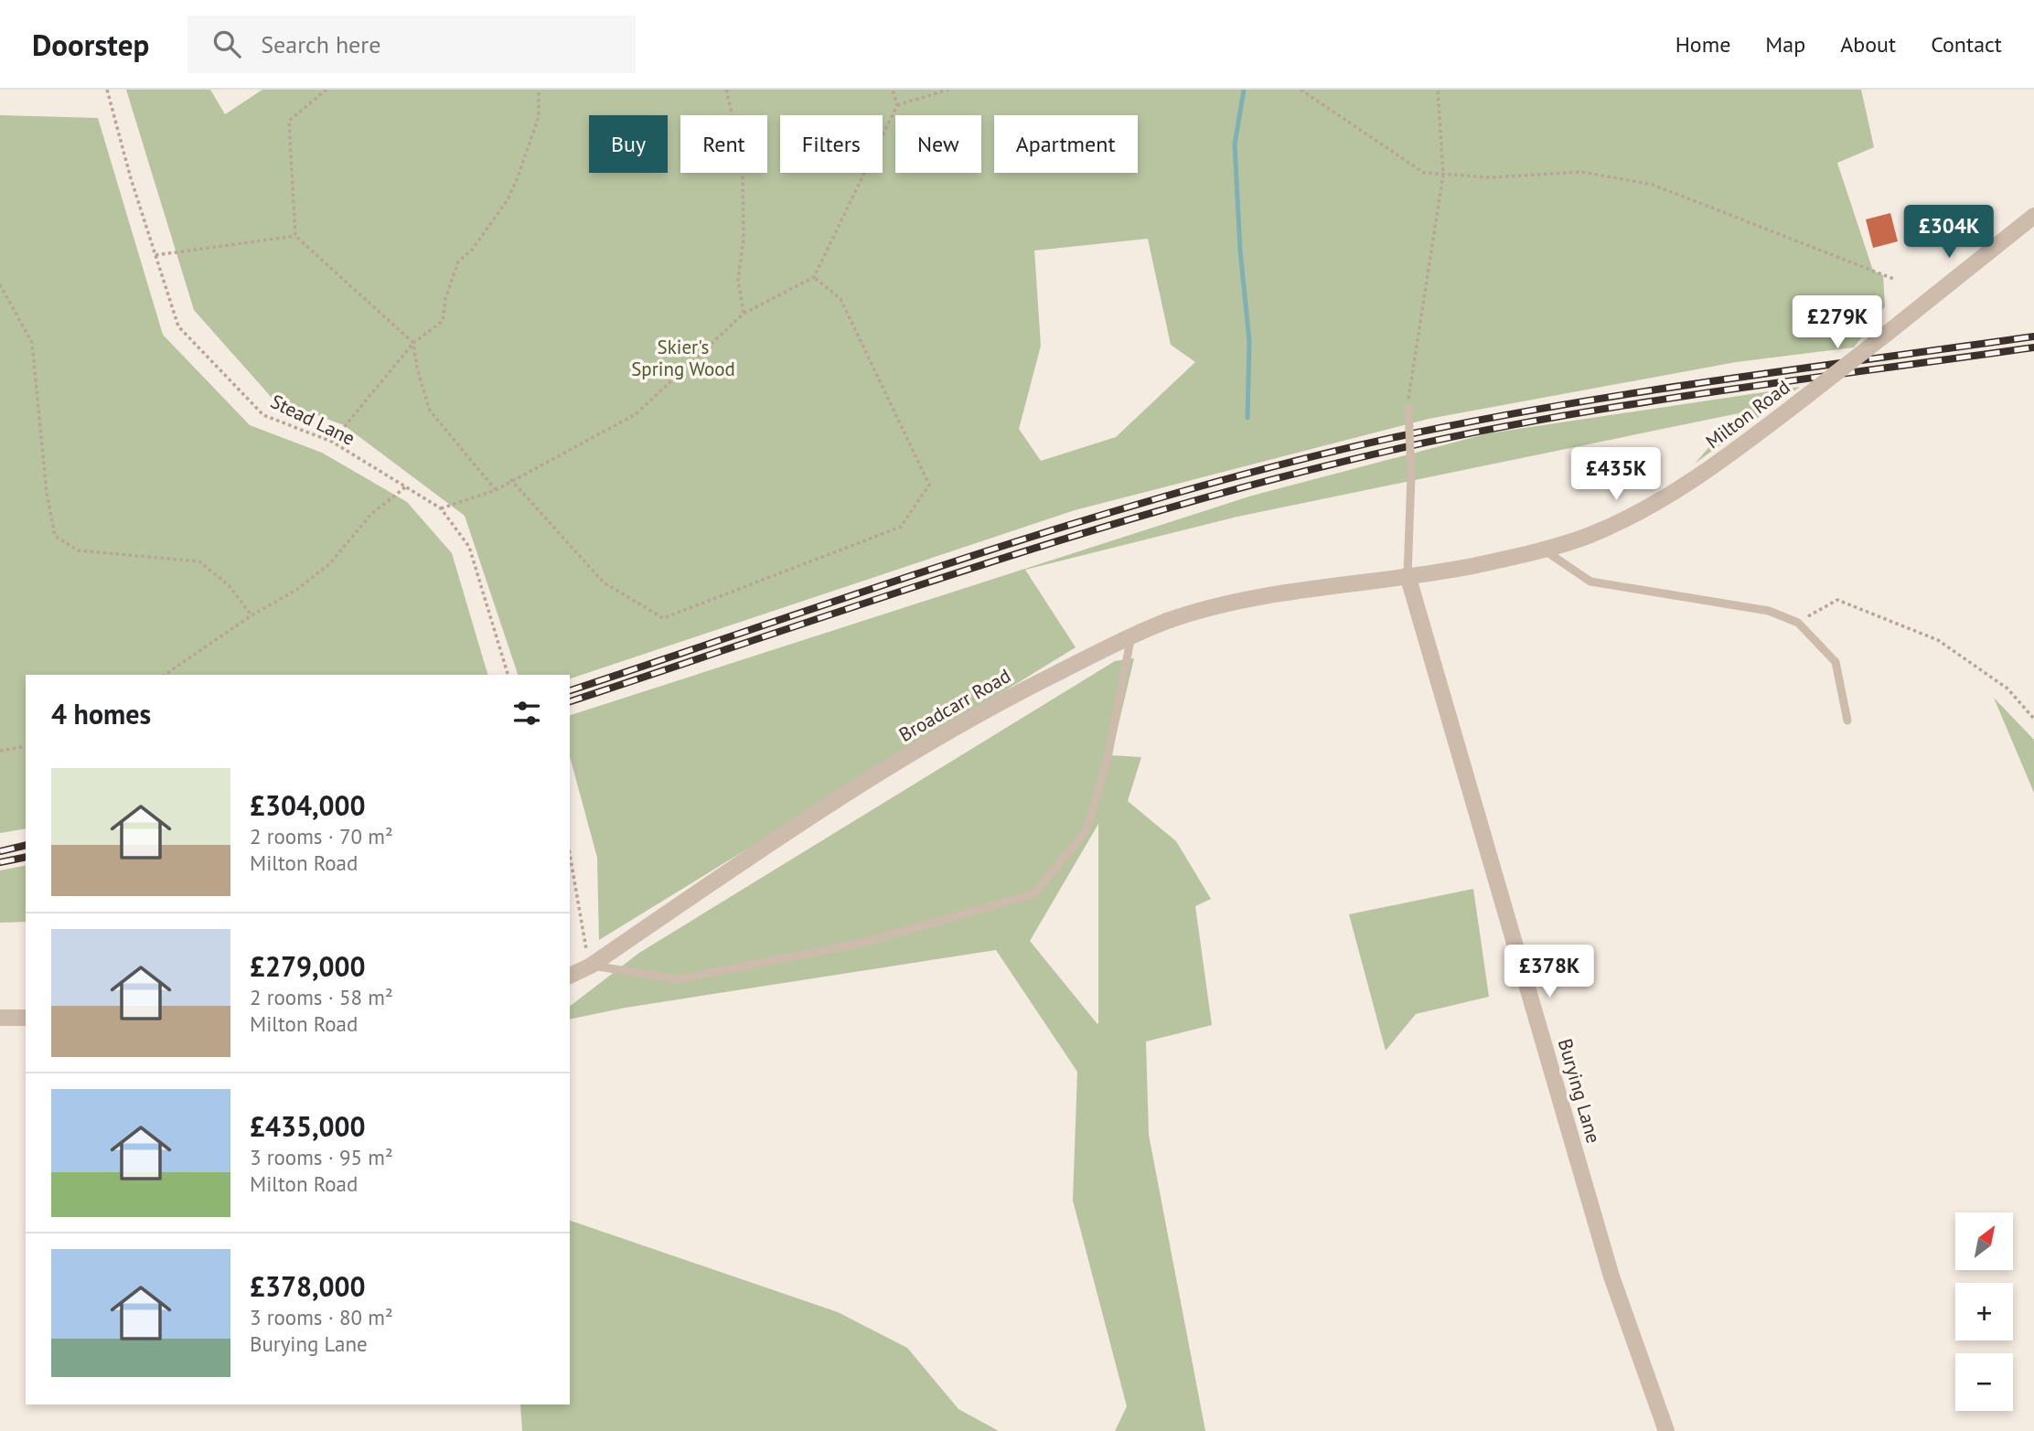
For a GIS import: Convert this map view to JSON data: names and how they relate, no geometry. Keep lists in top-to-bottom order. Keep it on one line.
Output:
{"streets":{"street":["Milton Road","Broadcarr Road","Burying Lane"],"path":["Stead Lane"]},"crossings":[["Milton Road","Broadcarr Road"],["Milton Road","Burying Lane"],["Broadcarr Road","Burying Lane"]],"parks":["Skier's Spring Wood"],"north":"top right","page":{"header":"Doorstep","search":"Search here","nav":["Home","Map","About","Contact"],"chip":["Buy","Rent","Filters","New","Apartment"],"price":["£304K","£279K","£435K","£378K"],"heading":"4 homes","list":[{"name":"£304,000","note":"2 rooms · 70 m² · Milton Road"},{"name":"£279,000","note":"2 rooms · 58 m² · Milton Road"},{"name":"£435,000","note":"3 rooms · 95 m² · Milton Road"},{"name":"£378,000","note":"3 rooms · 80 m² · Burying Lane"}],"map_buttons":["+","−"]}}
